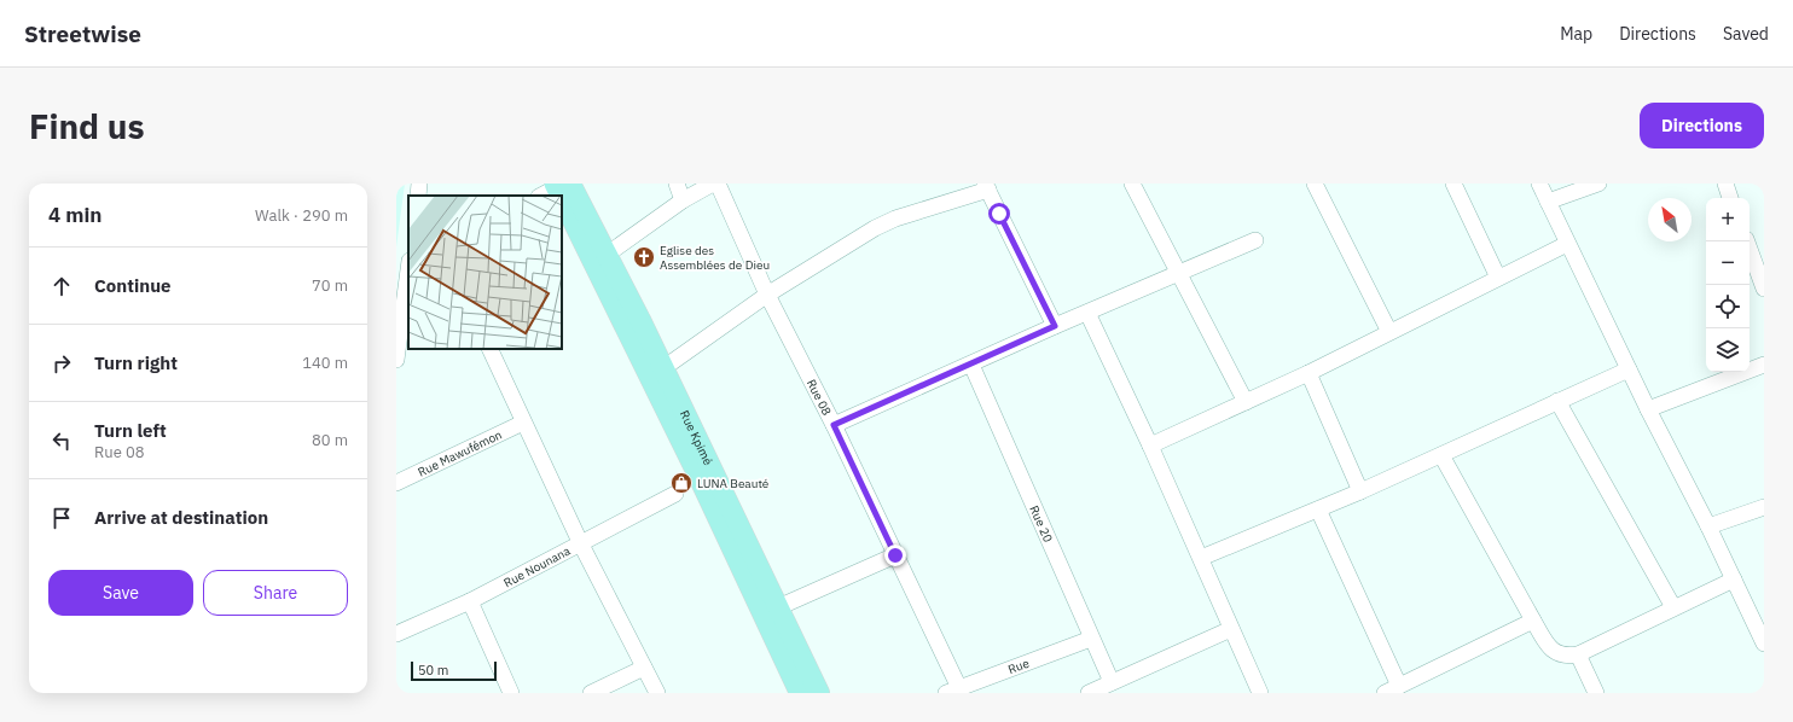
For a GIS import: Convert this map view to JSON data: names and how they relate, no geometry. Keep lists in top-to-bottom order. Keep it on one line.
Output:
{"streets":{"main road":["Rue Kpimé"],"street":["Rue 08","Rue Mawufémon","Rue 20","Rue Nounana","Rue"]},"crossings":[["Rue 08","Rue"],["Rue 20","Rue"]],"places":{"church":["Eglise des Assemblées de Dieu"],"shop":["LUNA Beauté"]},"scale_bar":"50 m","north":"top left","page":{"header":"Streetwise","nav":["Map","Directions","Saved"],"buttons":["Directions",["Save","Share"]],"title":"Find us","heading":["4 min","Walk · 290 m"],"map_buttons":["+","−"],"list":[["Continue","70 m"],["Turn right","140 m"],["Turn left","Rue 08","80 m"],"Arrive at destination"],"scale":"50 m"}}
